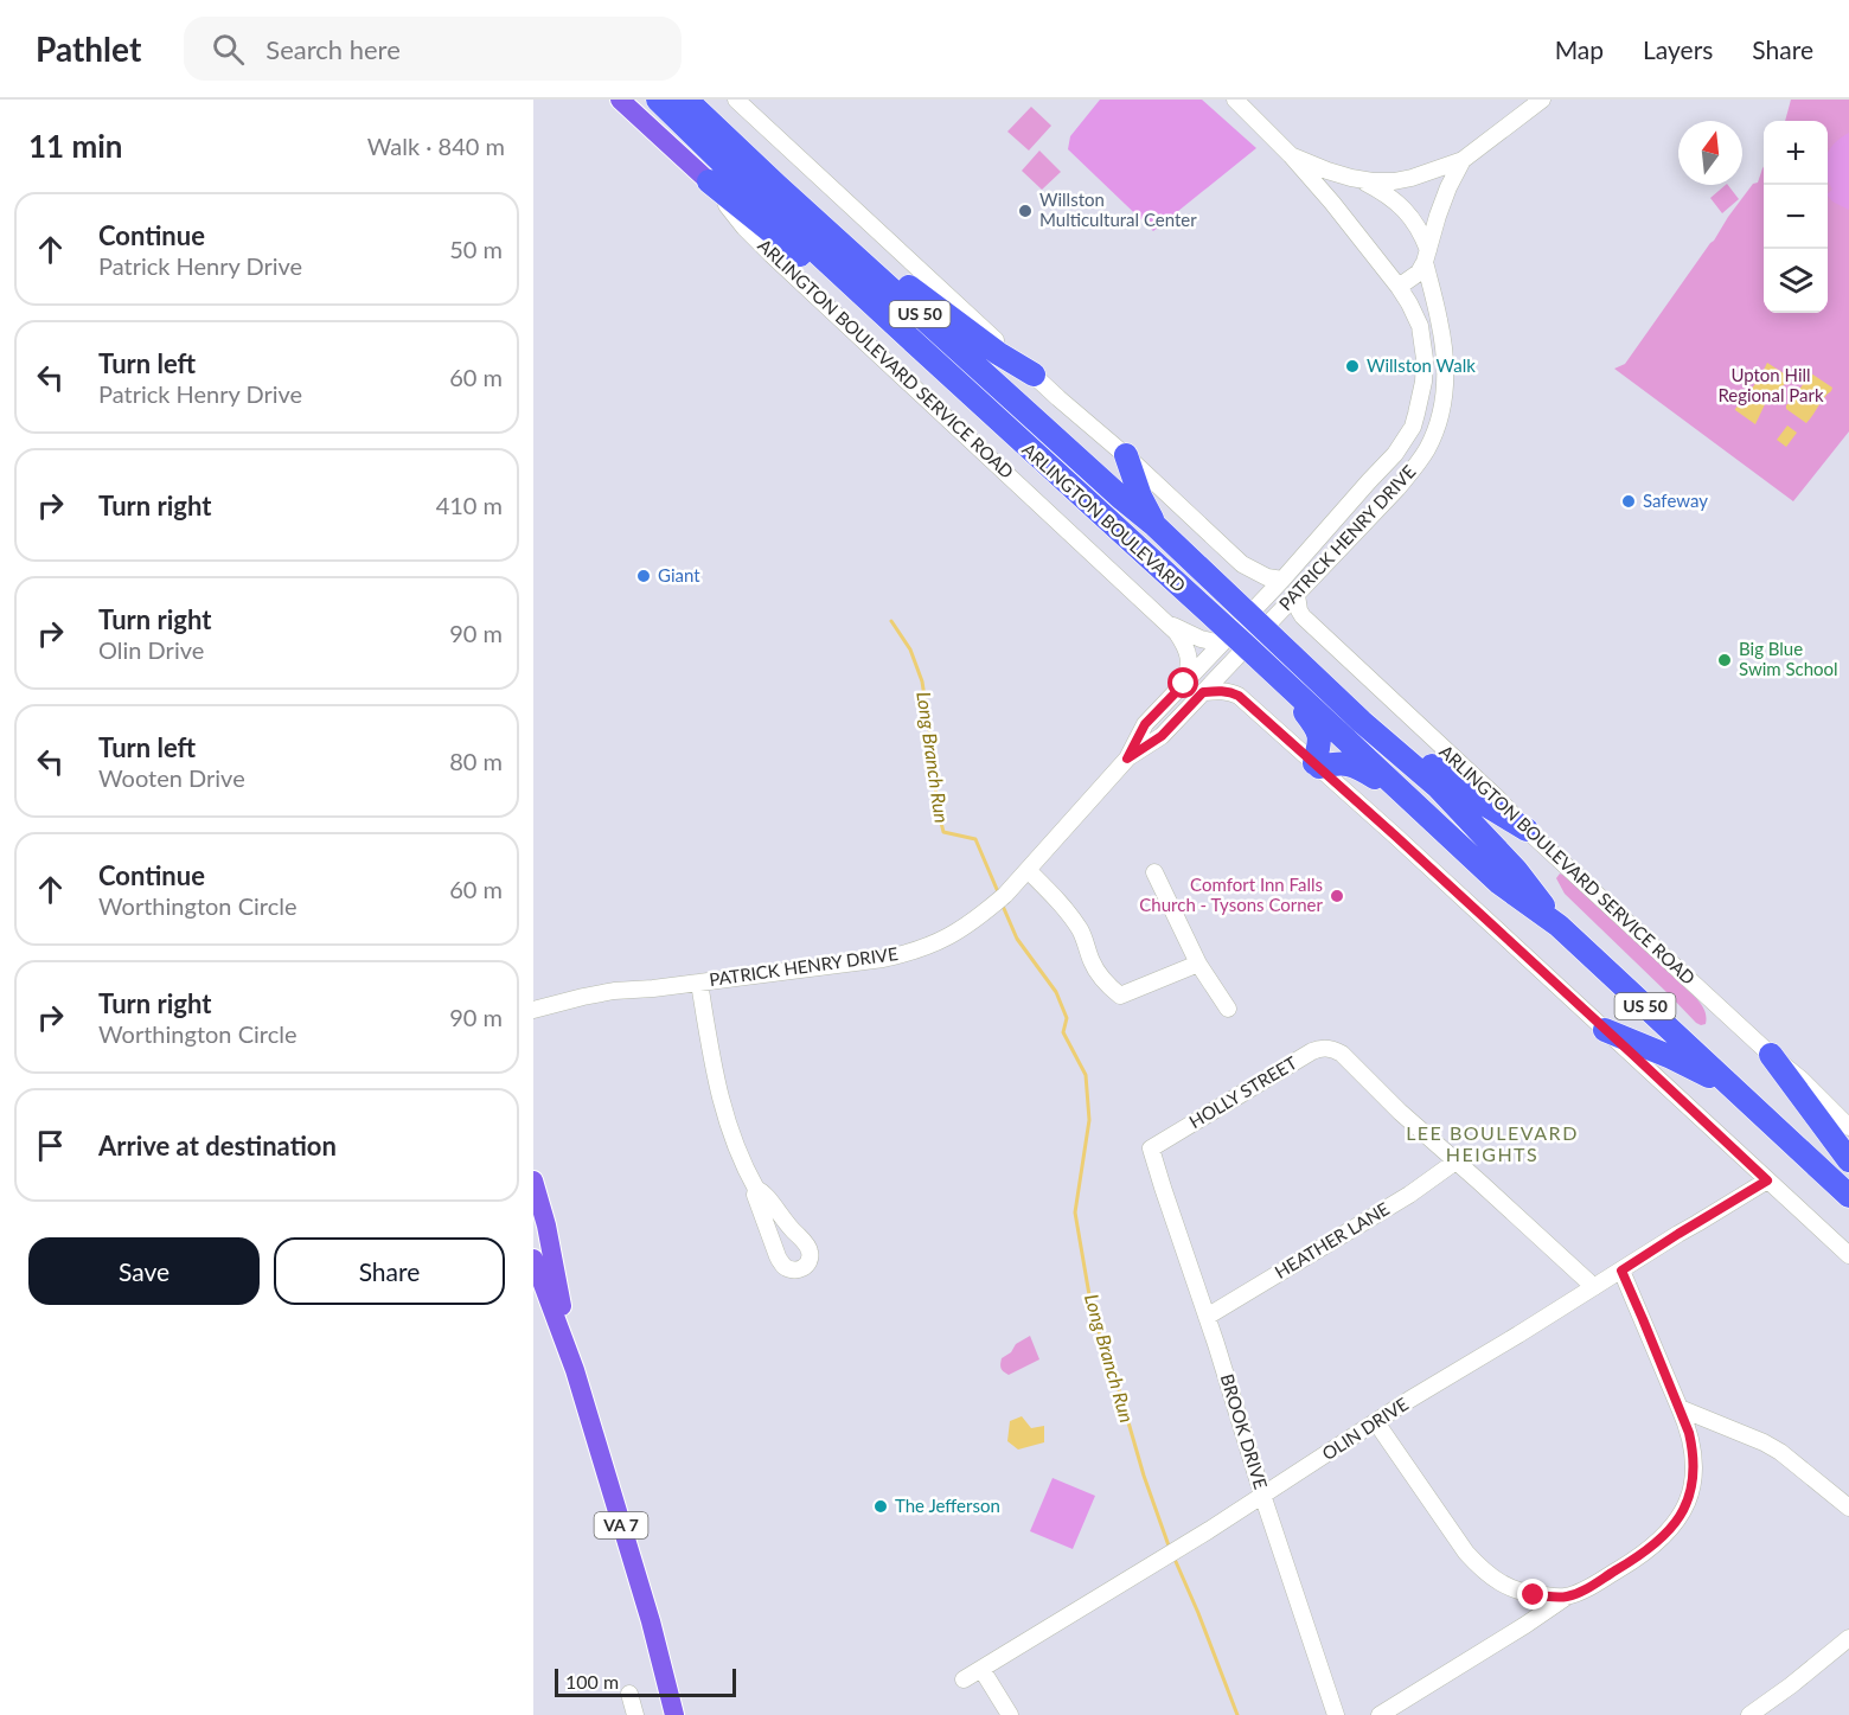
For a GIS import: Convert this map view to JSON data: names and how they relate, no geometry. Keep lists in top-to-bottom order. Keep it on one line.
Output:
{"streets":{"highway":["US 50","ARLINGTON BOULEVARD"],"main road":["ARLINGTON BOULEVARD SERVICE ROAD","VA 7"],"street":["PATRICK HENRY DRIVE","HOLLY STREET","HEATHER LANE","OLIN DRIVE","BROOK DRIVE"]},"crossings":[["ARLINGTON BOULEVARD SERVICE ROAD","ARLINGTON BOULEVARD"],["ARLINGTON BOULEVARD SERVICE ROAD","PATRICK HENRY DRIVE"],["ARLINGTON BOULEVARD","PATRICK HENRY DRIVE"],["HOLLY STREET","HEATHER LANE"],["HOLLY STREET","BROOK DRIVE"],["HEATHER LANE","BROOK DRIVE"],["OLIN DRIVE","BROOK DRIVE"]],"districts":["LEE BOULEVARD HEIGHTS"],"water":["Long Branch Run"],"parks":["Upton Hill Regional Park"],"places":["Willston Multicultural Center","Willston Walk","Safeway","Giant","Big Blue Swim School","Comfort Inn Falls Church - Tysons Corner","The Jefferson"],"scale_bar":"100 m","north":"top","page":{"header":"Pathlet","search":"Search here","nav":["Map","Layers","Share"],"heading":["11 min","Walk · 840 m"],"map_buttons":["+","−"],"list":[["Continue","Patrick Henry Drive","50 m"],["Turn left","Patrick Henry Drive","60 m"],["Turn right","410 m"],["Turn right","Olin Drive","90 m"],["Turn left","Wooten Drive","80 m"],["Continue","Worthington Circle","60 m"],["Turn right","Worthington Circle","90 m"],"Arrive at destination"],"buttons":["Save","Share"],"scale":"100 m"}}
